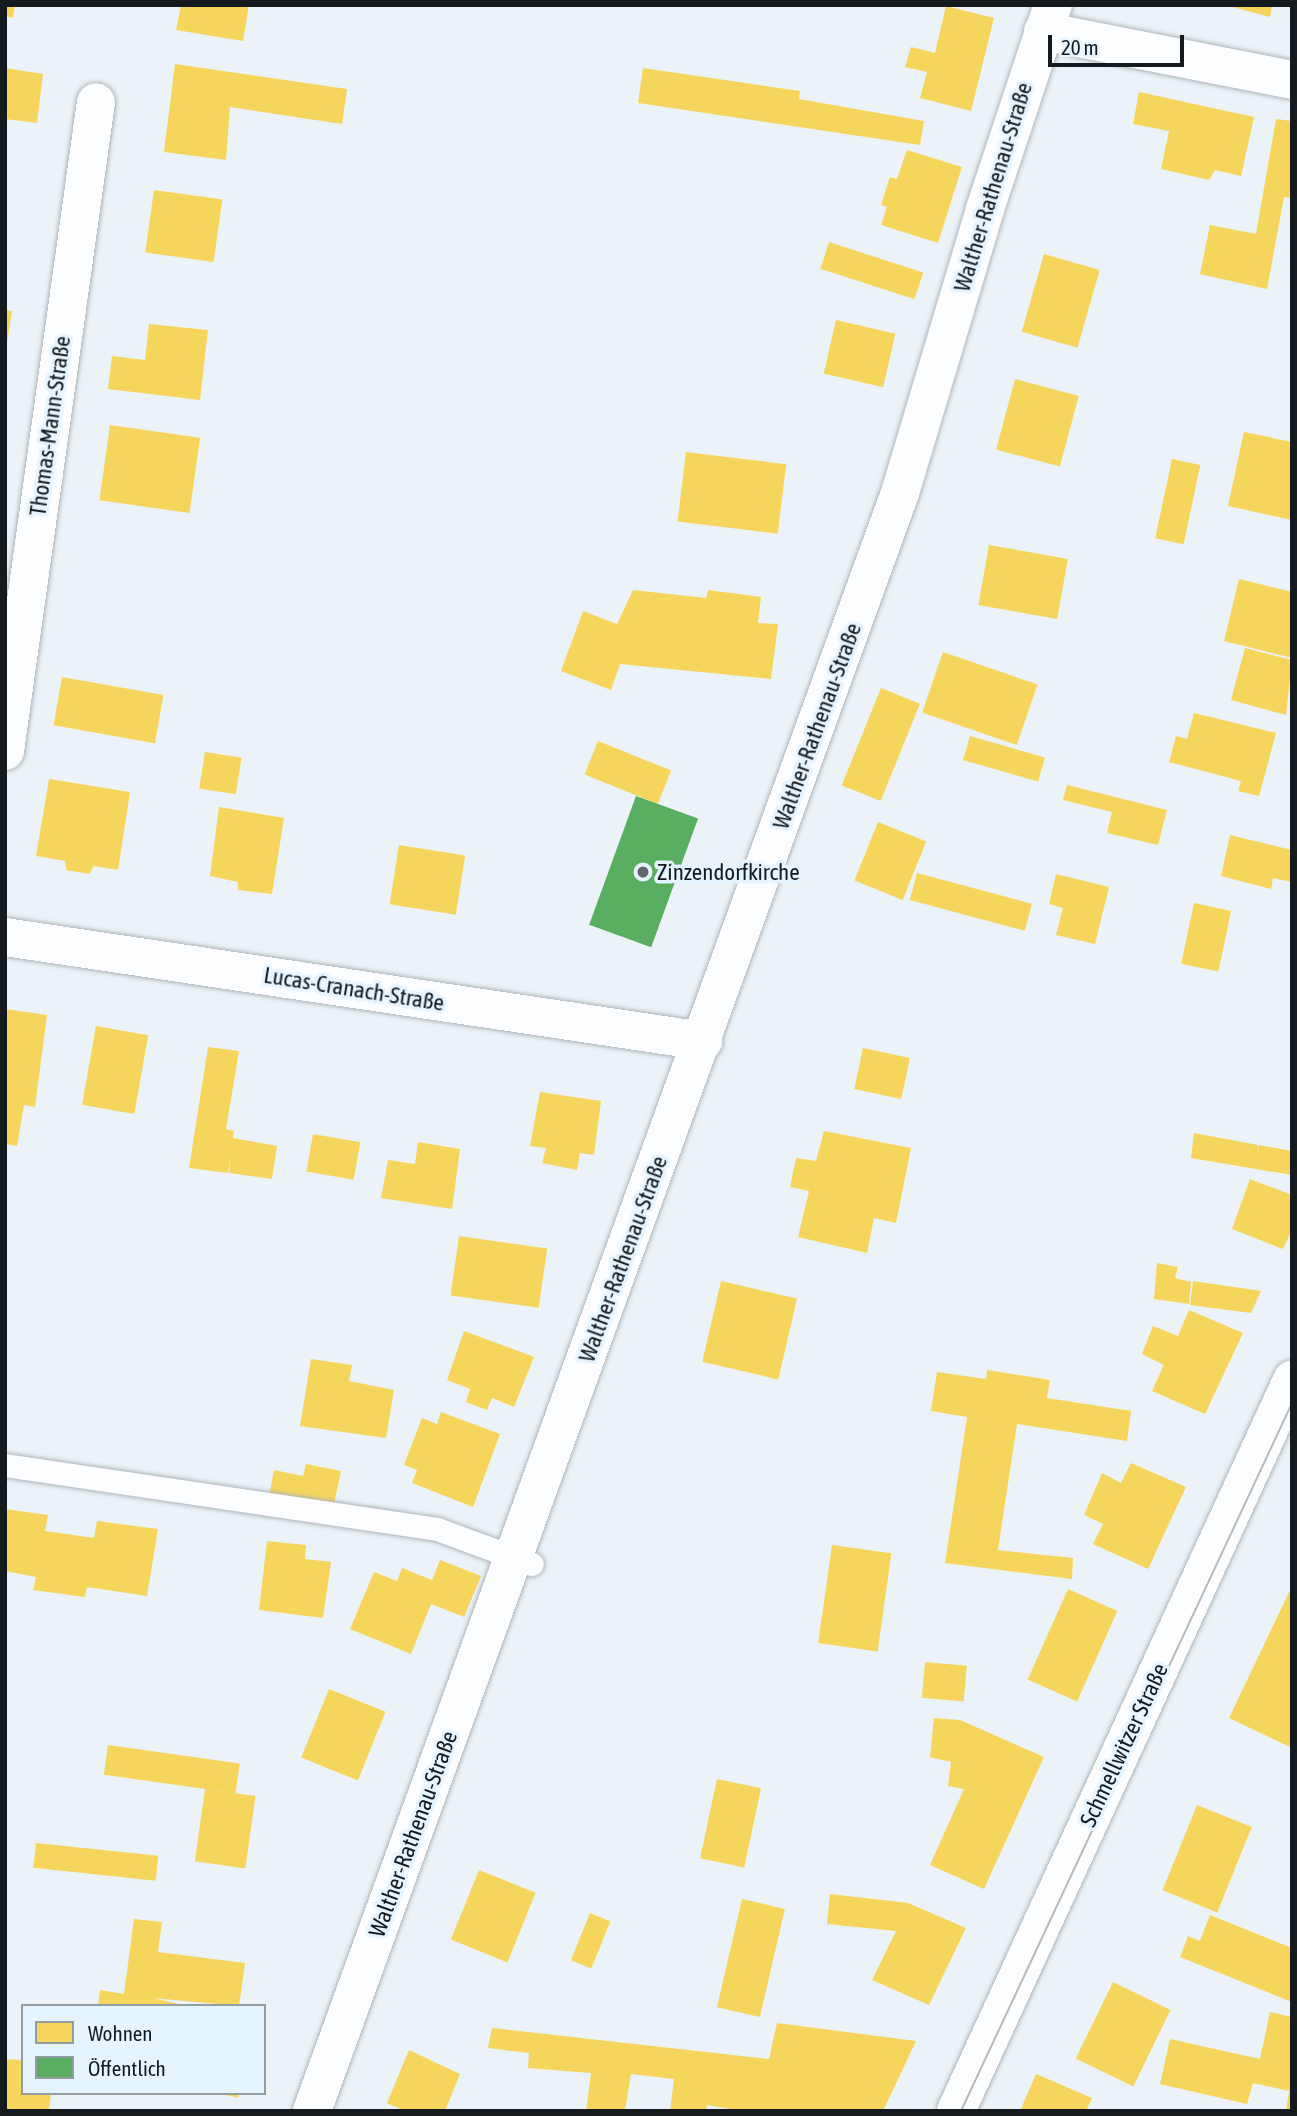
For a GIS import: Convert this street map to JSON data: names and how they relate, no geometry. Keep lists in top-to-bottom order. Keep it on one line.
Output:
{"streets":{"street":["Walther-Rathenau-Straße","Thomas-Mann-Straße","Lucas-Cranach-Straße","Schmellwitzer Straße"]},"crossings":[["Walther-Rathenau-Straße","Lucas-Cranach-Straße"]],"places":["Zinzendorfkirche"],"legend":["Wohnen","Öffentlich"],"scale_bar":"20 m"}
